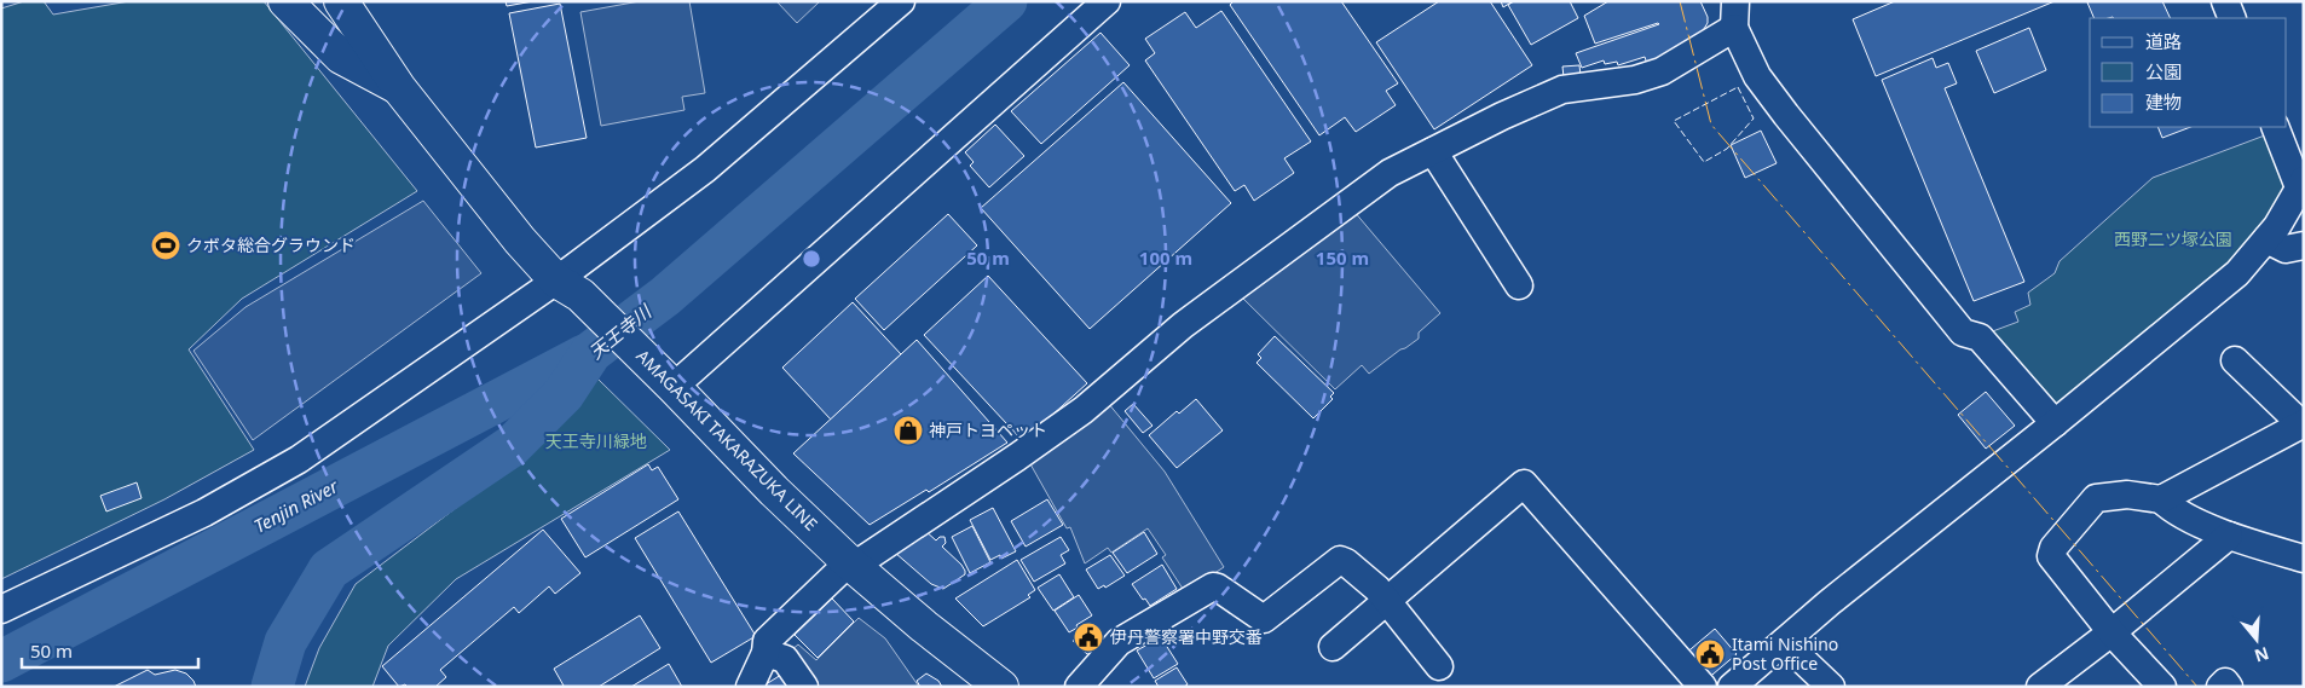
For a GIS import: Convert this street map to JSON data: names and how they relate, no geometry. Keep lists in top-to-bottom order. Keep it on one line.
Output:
{"streets":{"main road":["AMAGASAKI TAKARAZUKA LINE"]},"water":["天王寺川","Tenjin River"],"parks":["西野二ツ塚公園","天王寺川緑地"],"places":{"sports":["クボタ総合グラウンド"],"shop":["神戸トヨペット"],"public building":["伊丹警察署中野交番","Itami Nishino Post Office"]},"legend":["道路","公園","建物"],"scale_bar":"50 m","north":"bottom","rings":["50 m","100 m","150 m"]}
